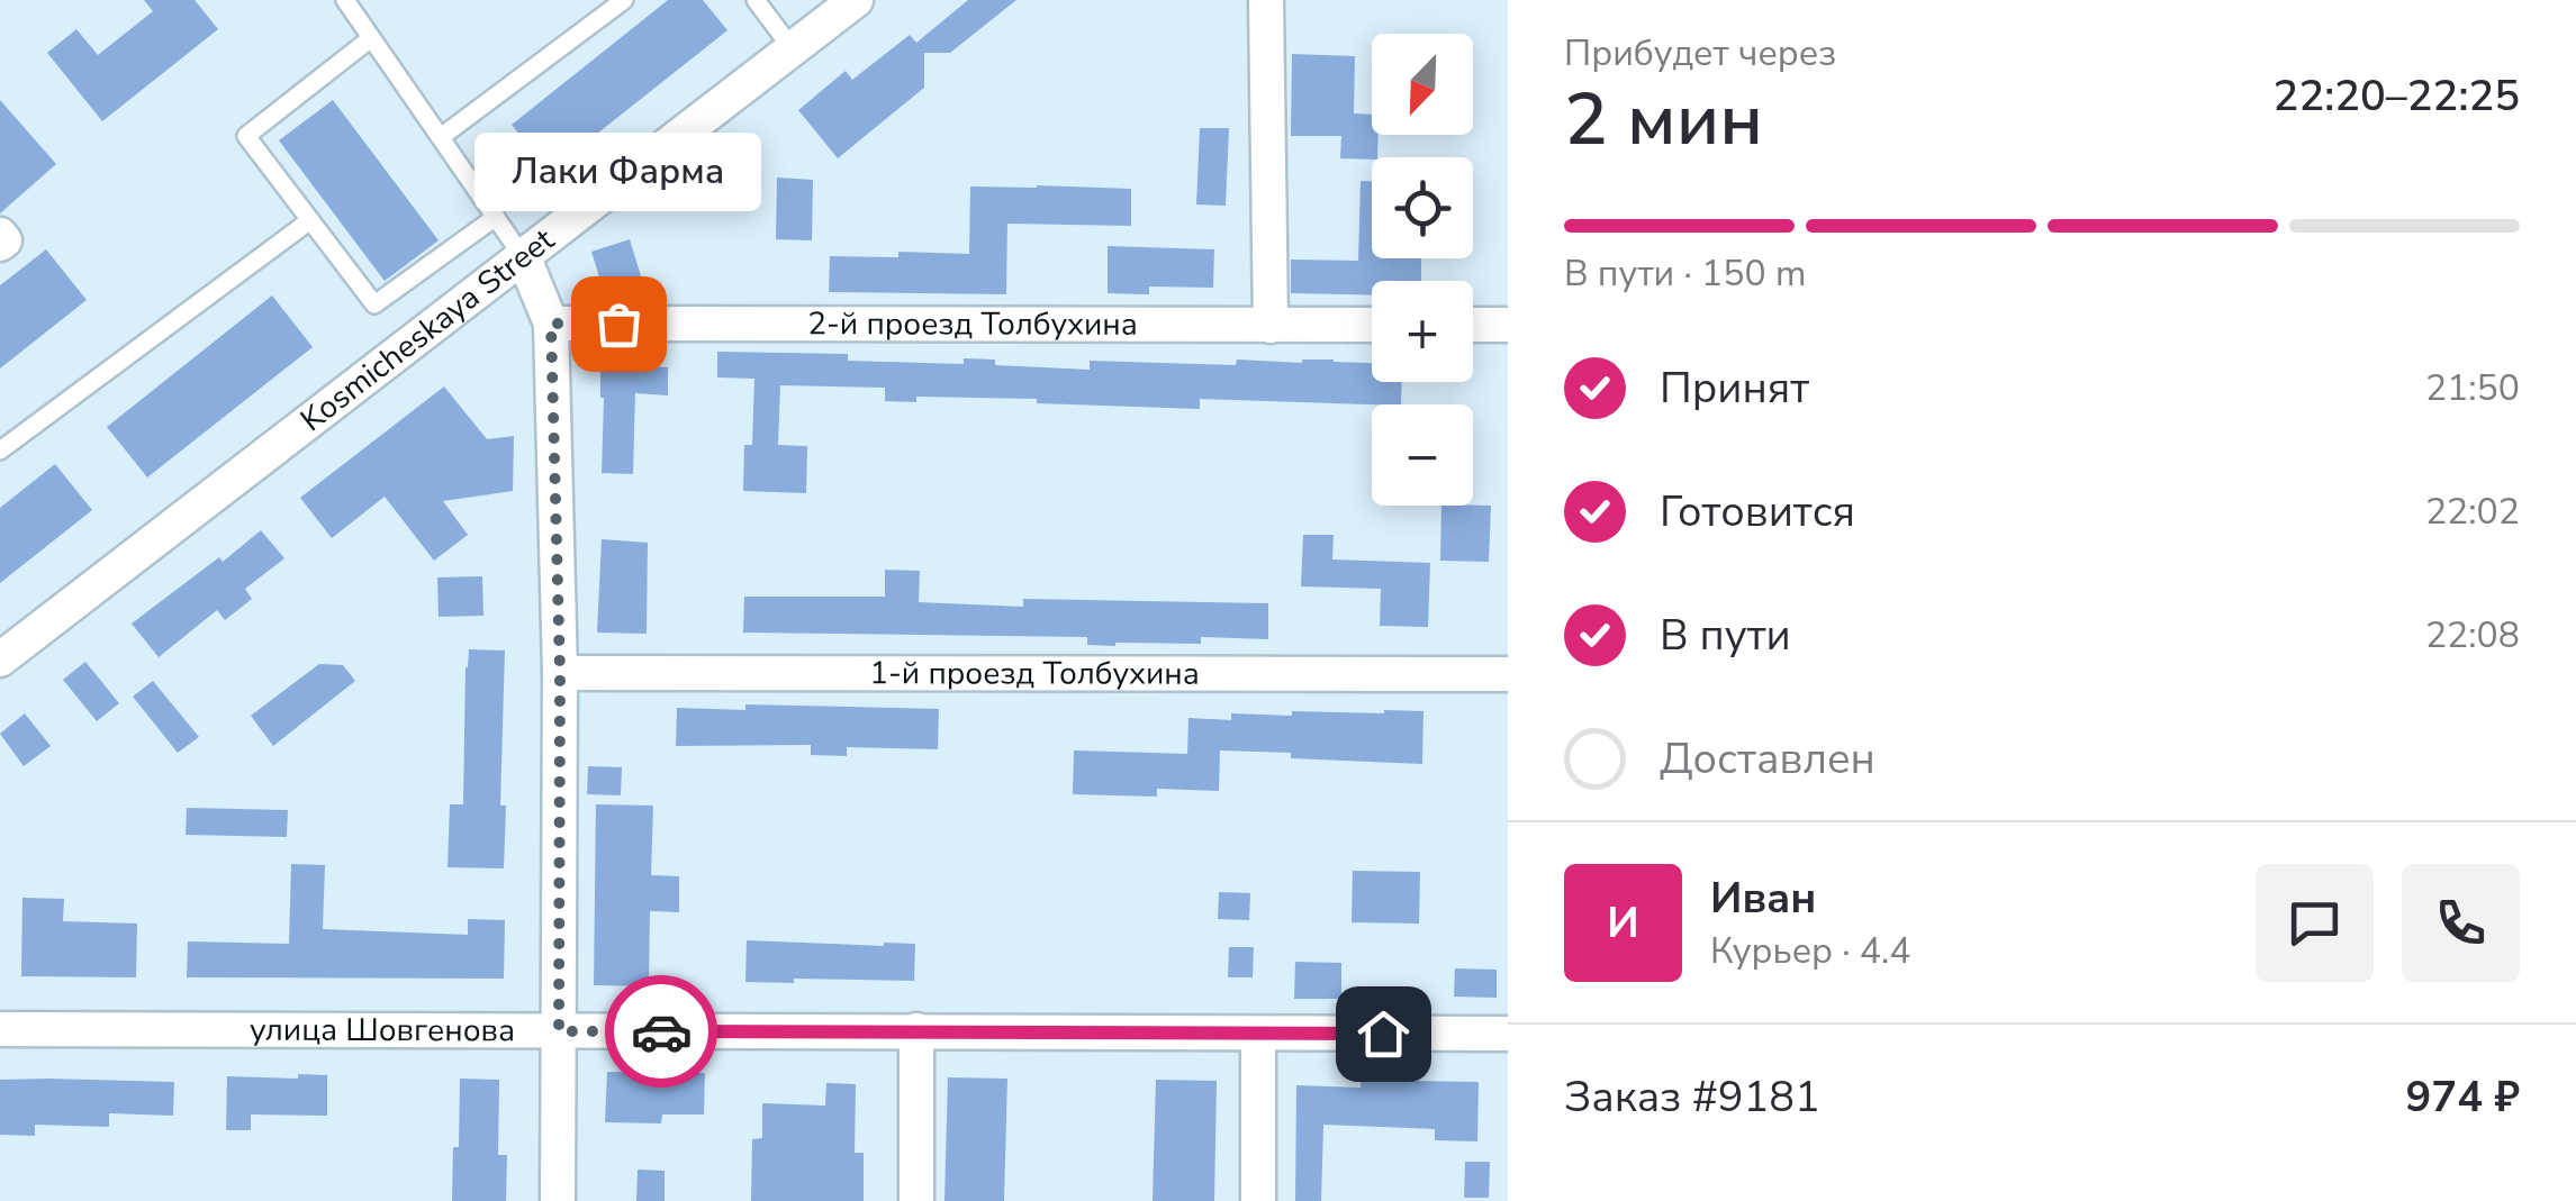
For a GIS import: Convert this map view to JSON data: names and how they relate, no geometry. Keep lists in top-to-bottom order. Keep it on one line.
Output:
{"streets":{"street":["2-й проезд Толбухина","Kosmicheskaya Street","1-й проезд Толбухина","улица Шовгенова"]},"places":["Лаки Фарма"],"north":"bottom left","page":{"heading":["2 мин","Прибудет через","22:20–22:25"],"panel":["Иван","Курьер · 4.4","Заказ #9181","974 ₽"],"map_buttons":["+","−"],"bubble":"Лаки Фарма","bar":"В пути · 150 m","list":[["Принят","21:50"],["Готовится","22:02"],["В пути","22:08"],"Доставлен"],"round":"И"}}
